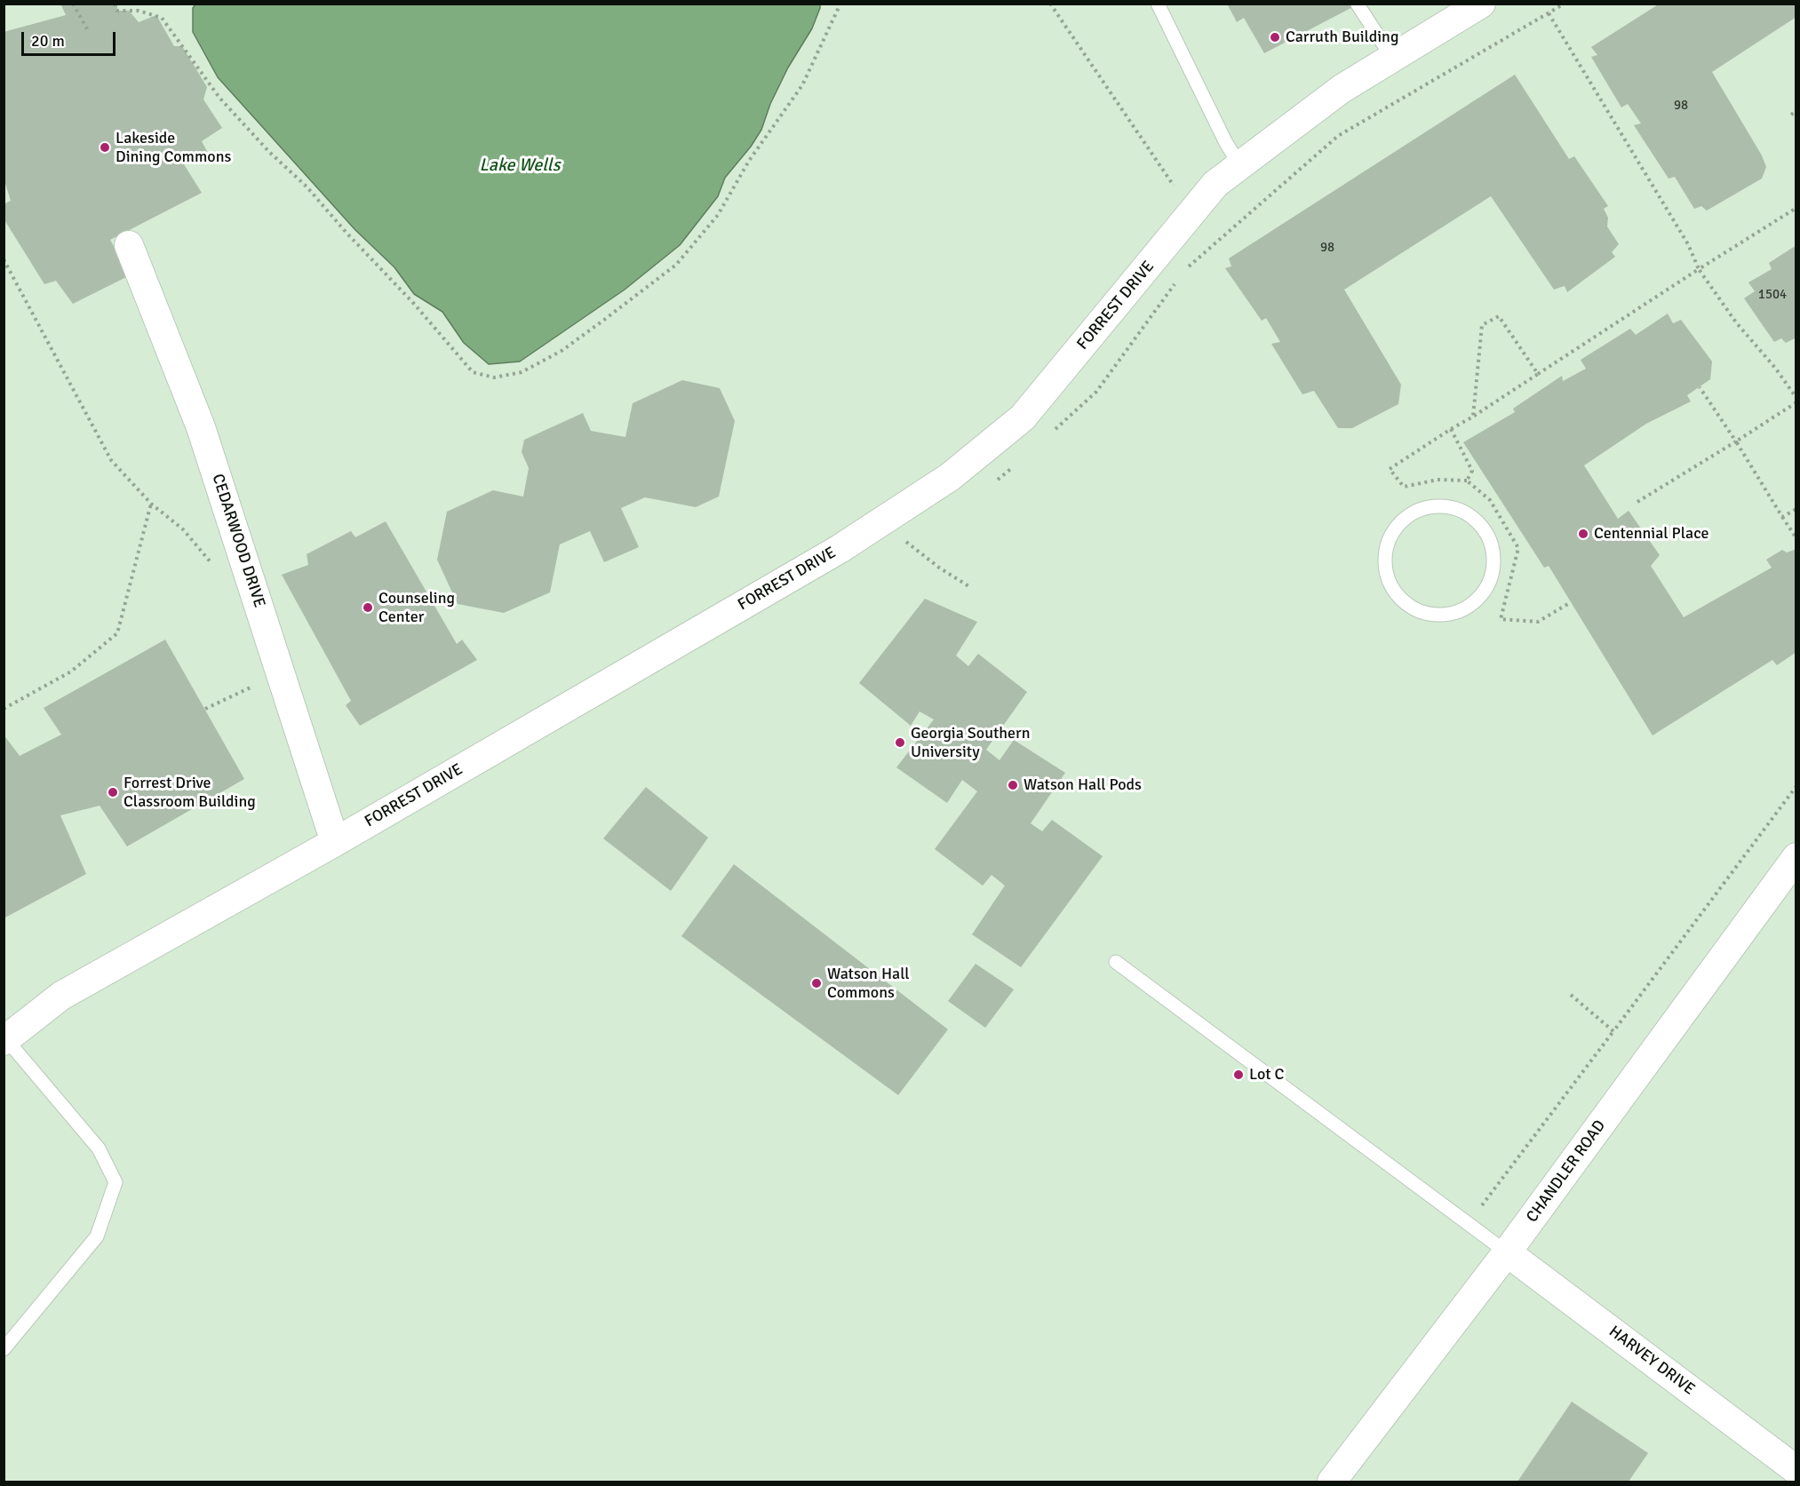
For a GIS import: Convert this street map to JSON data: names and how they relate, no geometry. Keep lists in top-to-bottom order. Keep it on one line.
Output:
{"streets":{"street":["FORREST DRIVE","CEDARWOOD DRIVE","CHANDLER ROAD","HARVEY DRIVE"]},"crossings":[["FORREST DRIVE","CEDARWOOD DRIVE"],["CHANDLER ROAD","HARVEY DRIVE"]],"water":["Lake Wells"],"places":["Carruth Building","Lakeside Dining Commons","Centennial Place","Counseling Center","Georgia Southern University","Watson Hall Pods","Forrest Drive Classroom Building","Watson Hall Commons","Lot C"],"house_numbers":["98","98","1504"],"scale_bar":"20 m"}
